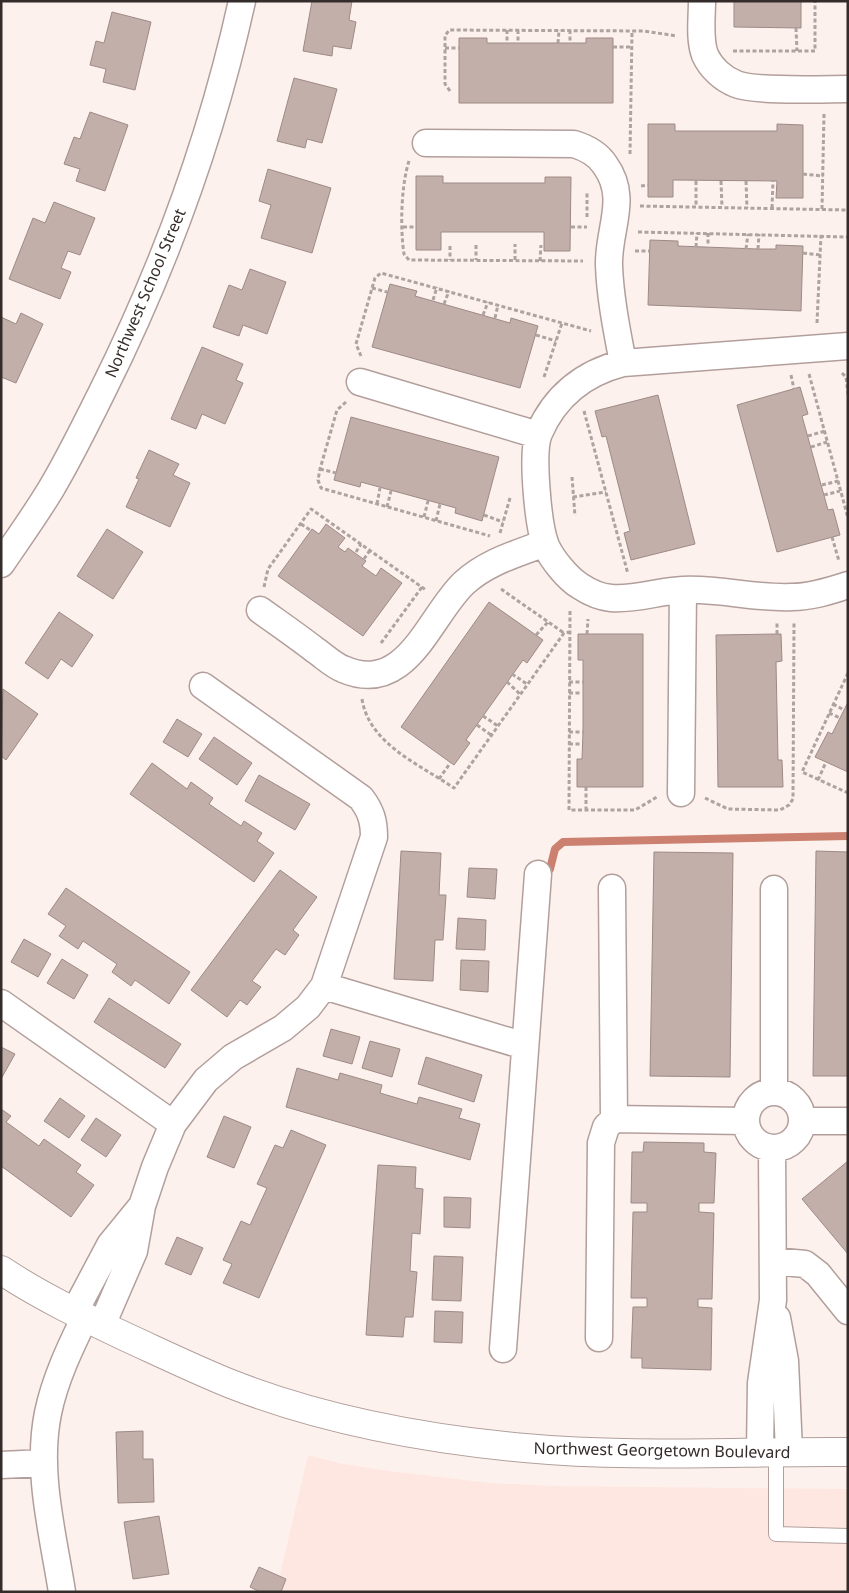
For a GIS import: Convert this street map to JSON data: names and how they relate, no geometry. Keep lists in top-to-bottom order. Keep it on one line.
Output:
{"streets":{"street":["Northwest School Street","Northwest Georgetown Boulevard"]}}
